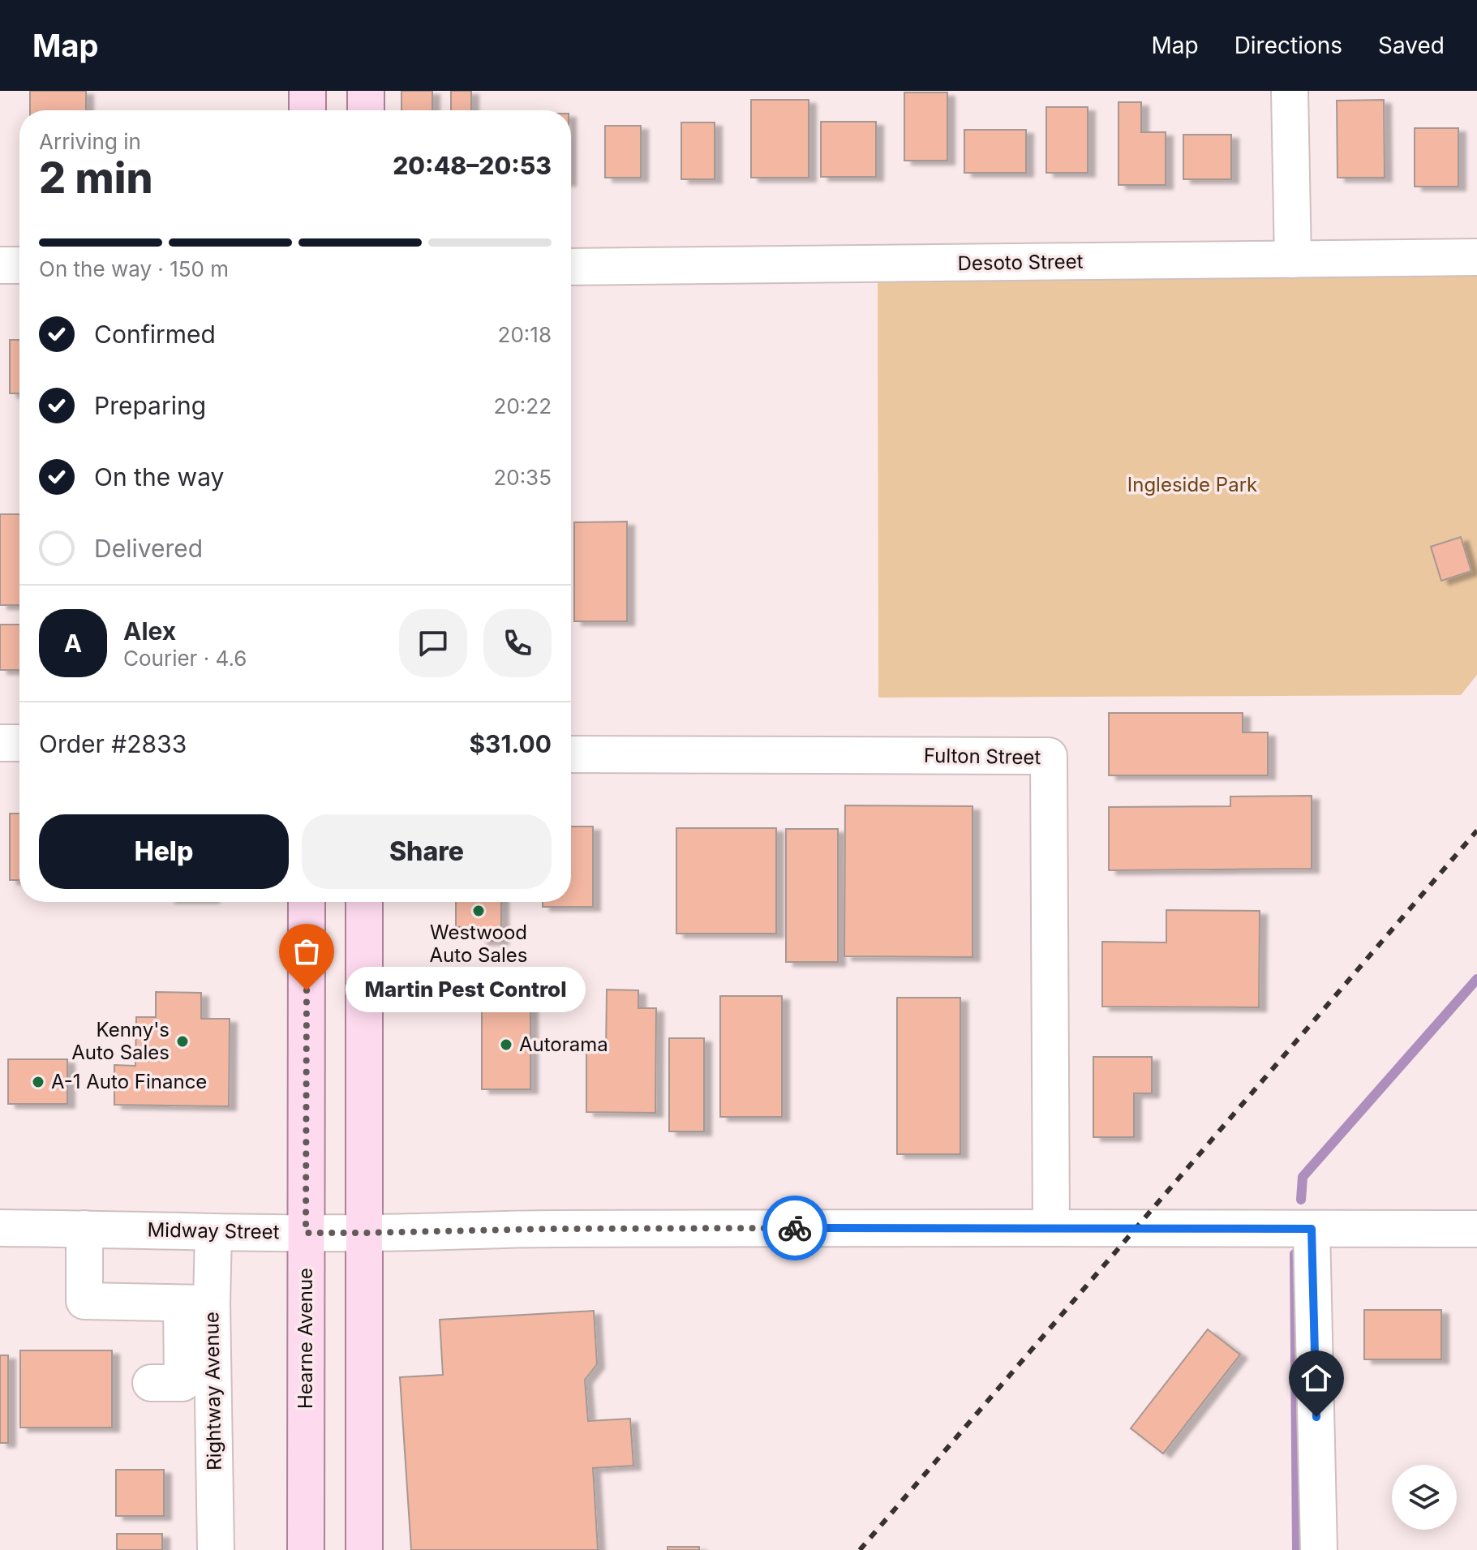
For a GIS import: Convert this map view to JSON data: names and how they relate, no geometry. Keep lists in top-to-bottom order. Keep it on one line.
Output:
{"streets":{"main road":["Hearne Avenue"],"street":["Desoto Street","Fulton Street","Midway Street","Rightway Avenue"]},"crossings":[["Fulton Street","Midway Street"],["Midway Street","Hearne Avenue"],["Midway Street","Rightway Avenue"]],"parks":["Ingleside Park"],"places":["Westwood Auto Sales","Martin Pest Control","Kenny's Auto Sales","Autorama","A-1 Auto Finance"],"page":{"header":"Map","nav":["Map","Directions","Saved"],"heading":["2 min","Arriving in","20:48–20:53"],"panel":["Alex","Courier · 4.6","Order #2833","$31.00"],"bar":"On the way · 150 m","list":[["Confirmed","20:18"],["Preparing","20:22"],["On the way","20:35"],"Delivered"],"round":"A","buttons":["Help","Share"],"bubble":"Martin Pest Control"}}
